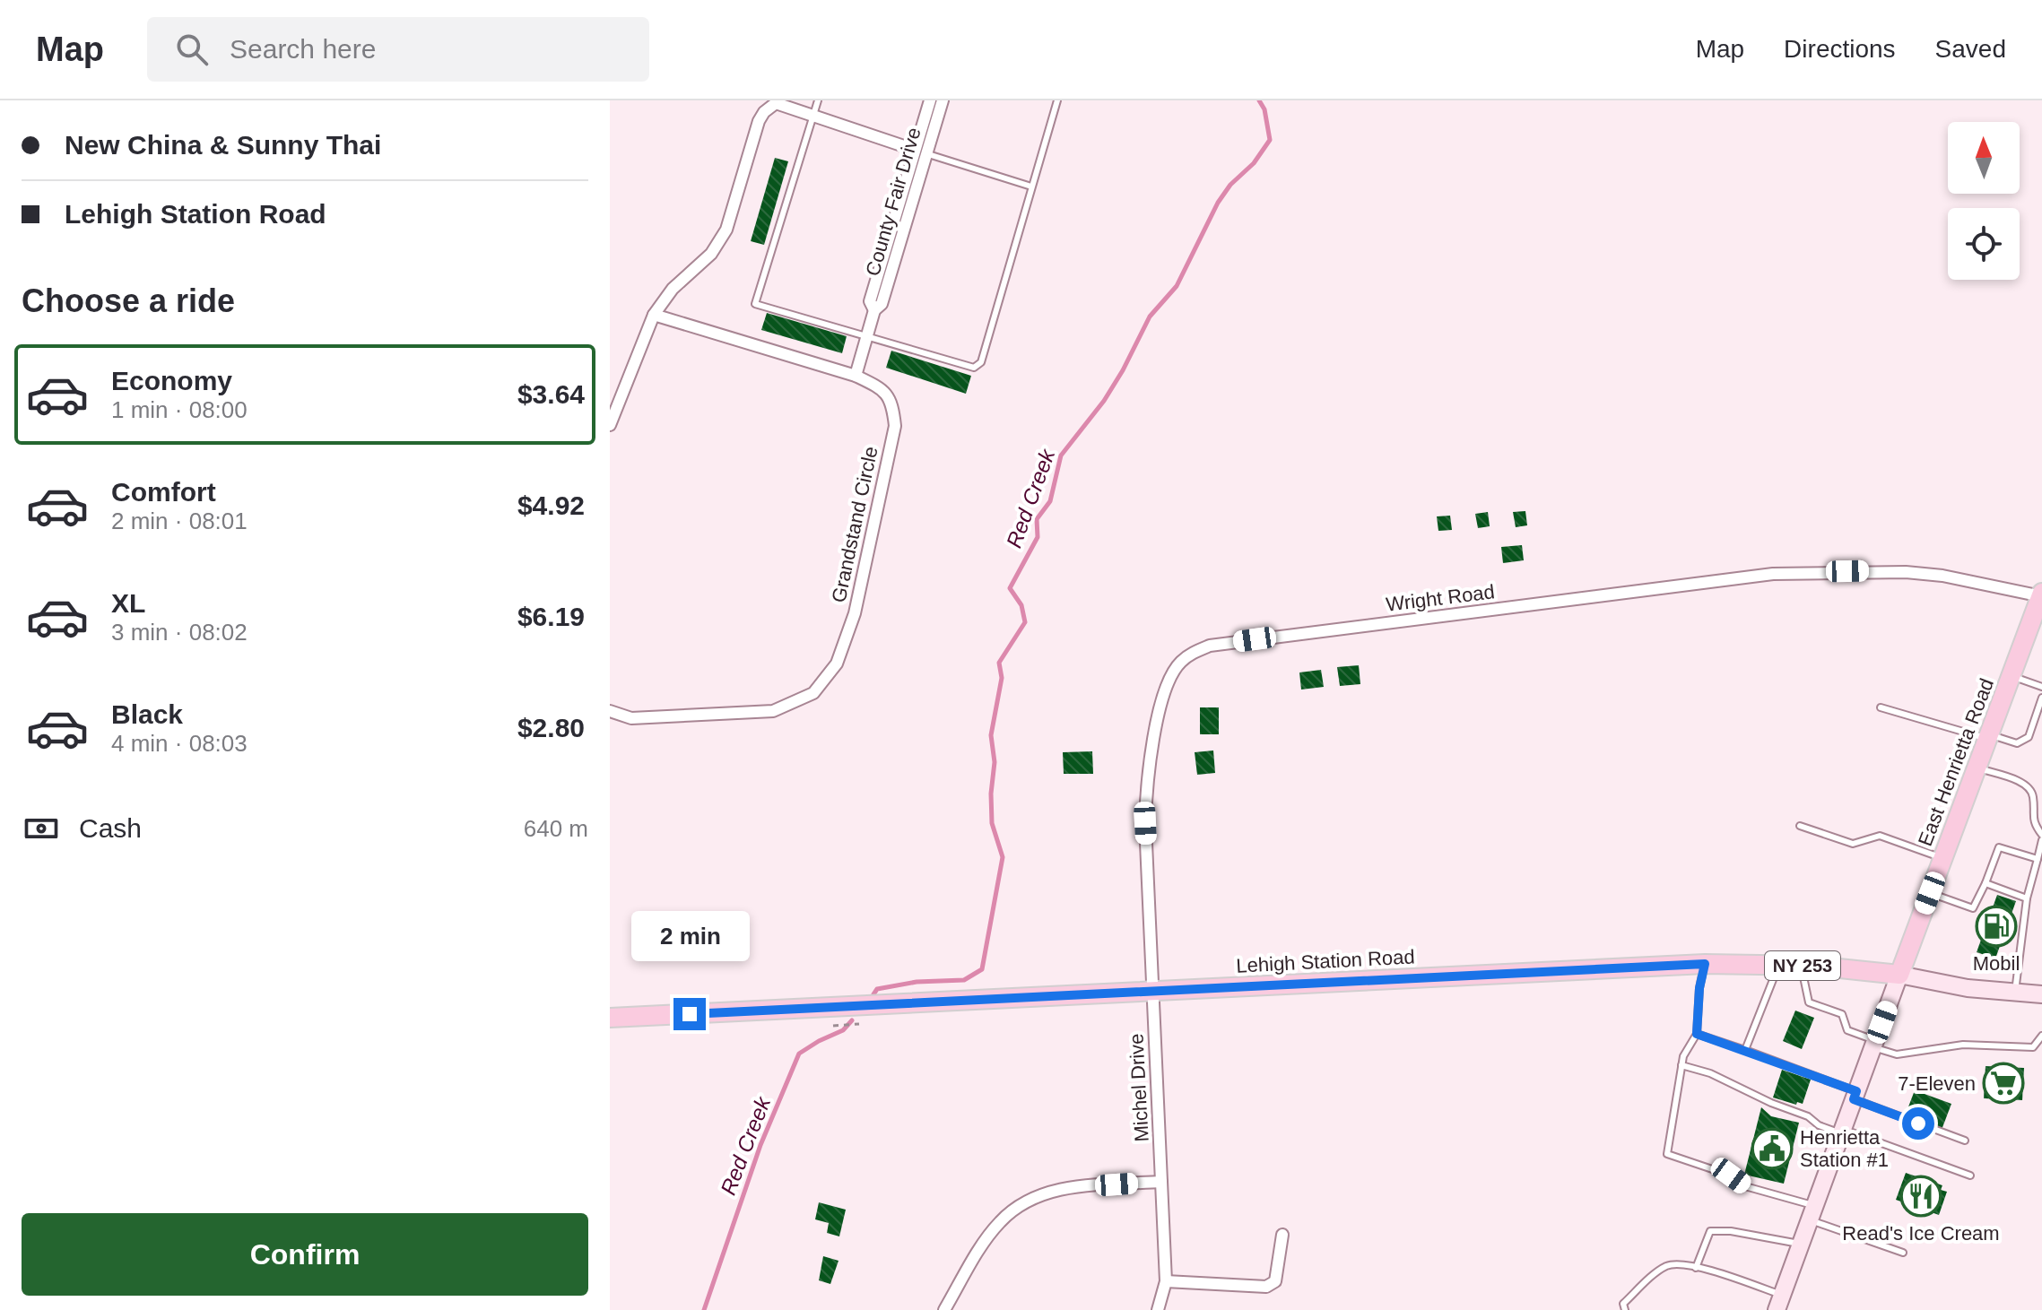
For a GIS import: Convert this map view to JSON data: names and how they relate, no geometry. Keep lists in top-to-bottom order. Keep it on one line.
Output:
{"streets":{"main road":["East Henrietta Road","Lehigh Station Road","NY 253"],"street":["County Fair Drive","Grandstand Circle","Wright Road","Michel Drive"]},"crossings":[["County Fair Drive","Grandstand Circle"],["Wright Road","East Henrietta Road"],["Wright Road","Lehigh Station Road"],["Wright Road","Michel Drive"],["East Henrietta Road","Lehigh Station Road"],["Lehigh Station Road","Michel Drive"]],"water":["Red Creek"],"places":{"fuel station":["Mobil"],"supermarket":["7-Eleven"],"public building":["Henrietta Station #1"],"restaurant":["Read's Ice Cream"]},"north":"top","page":{"header":"Map","search":"Search here","nav":["Map","Directions","Saved"],"banner":["New China & Sunny Thai","Lehigh Station Road"],"heading":"Choose a ride","list":[{"name":"Economy","note":"1 min · 08:00","value":"$3.64"},{"name":"Comfort","note":"2 min · 08:01","value":"$4.92"},{"name":"XL","note":"3 min · 08:02","value":"$6.19"},{"name":"Black","note":"4 min · 08:03","value":"$2.80"}],"pay":["Cash","640 m"],"bubble":"2 min","buttons":"Confirm"}}
